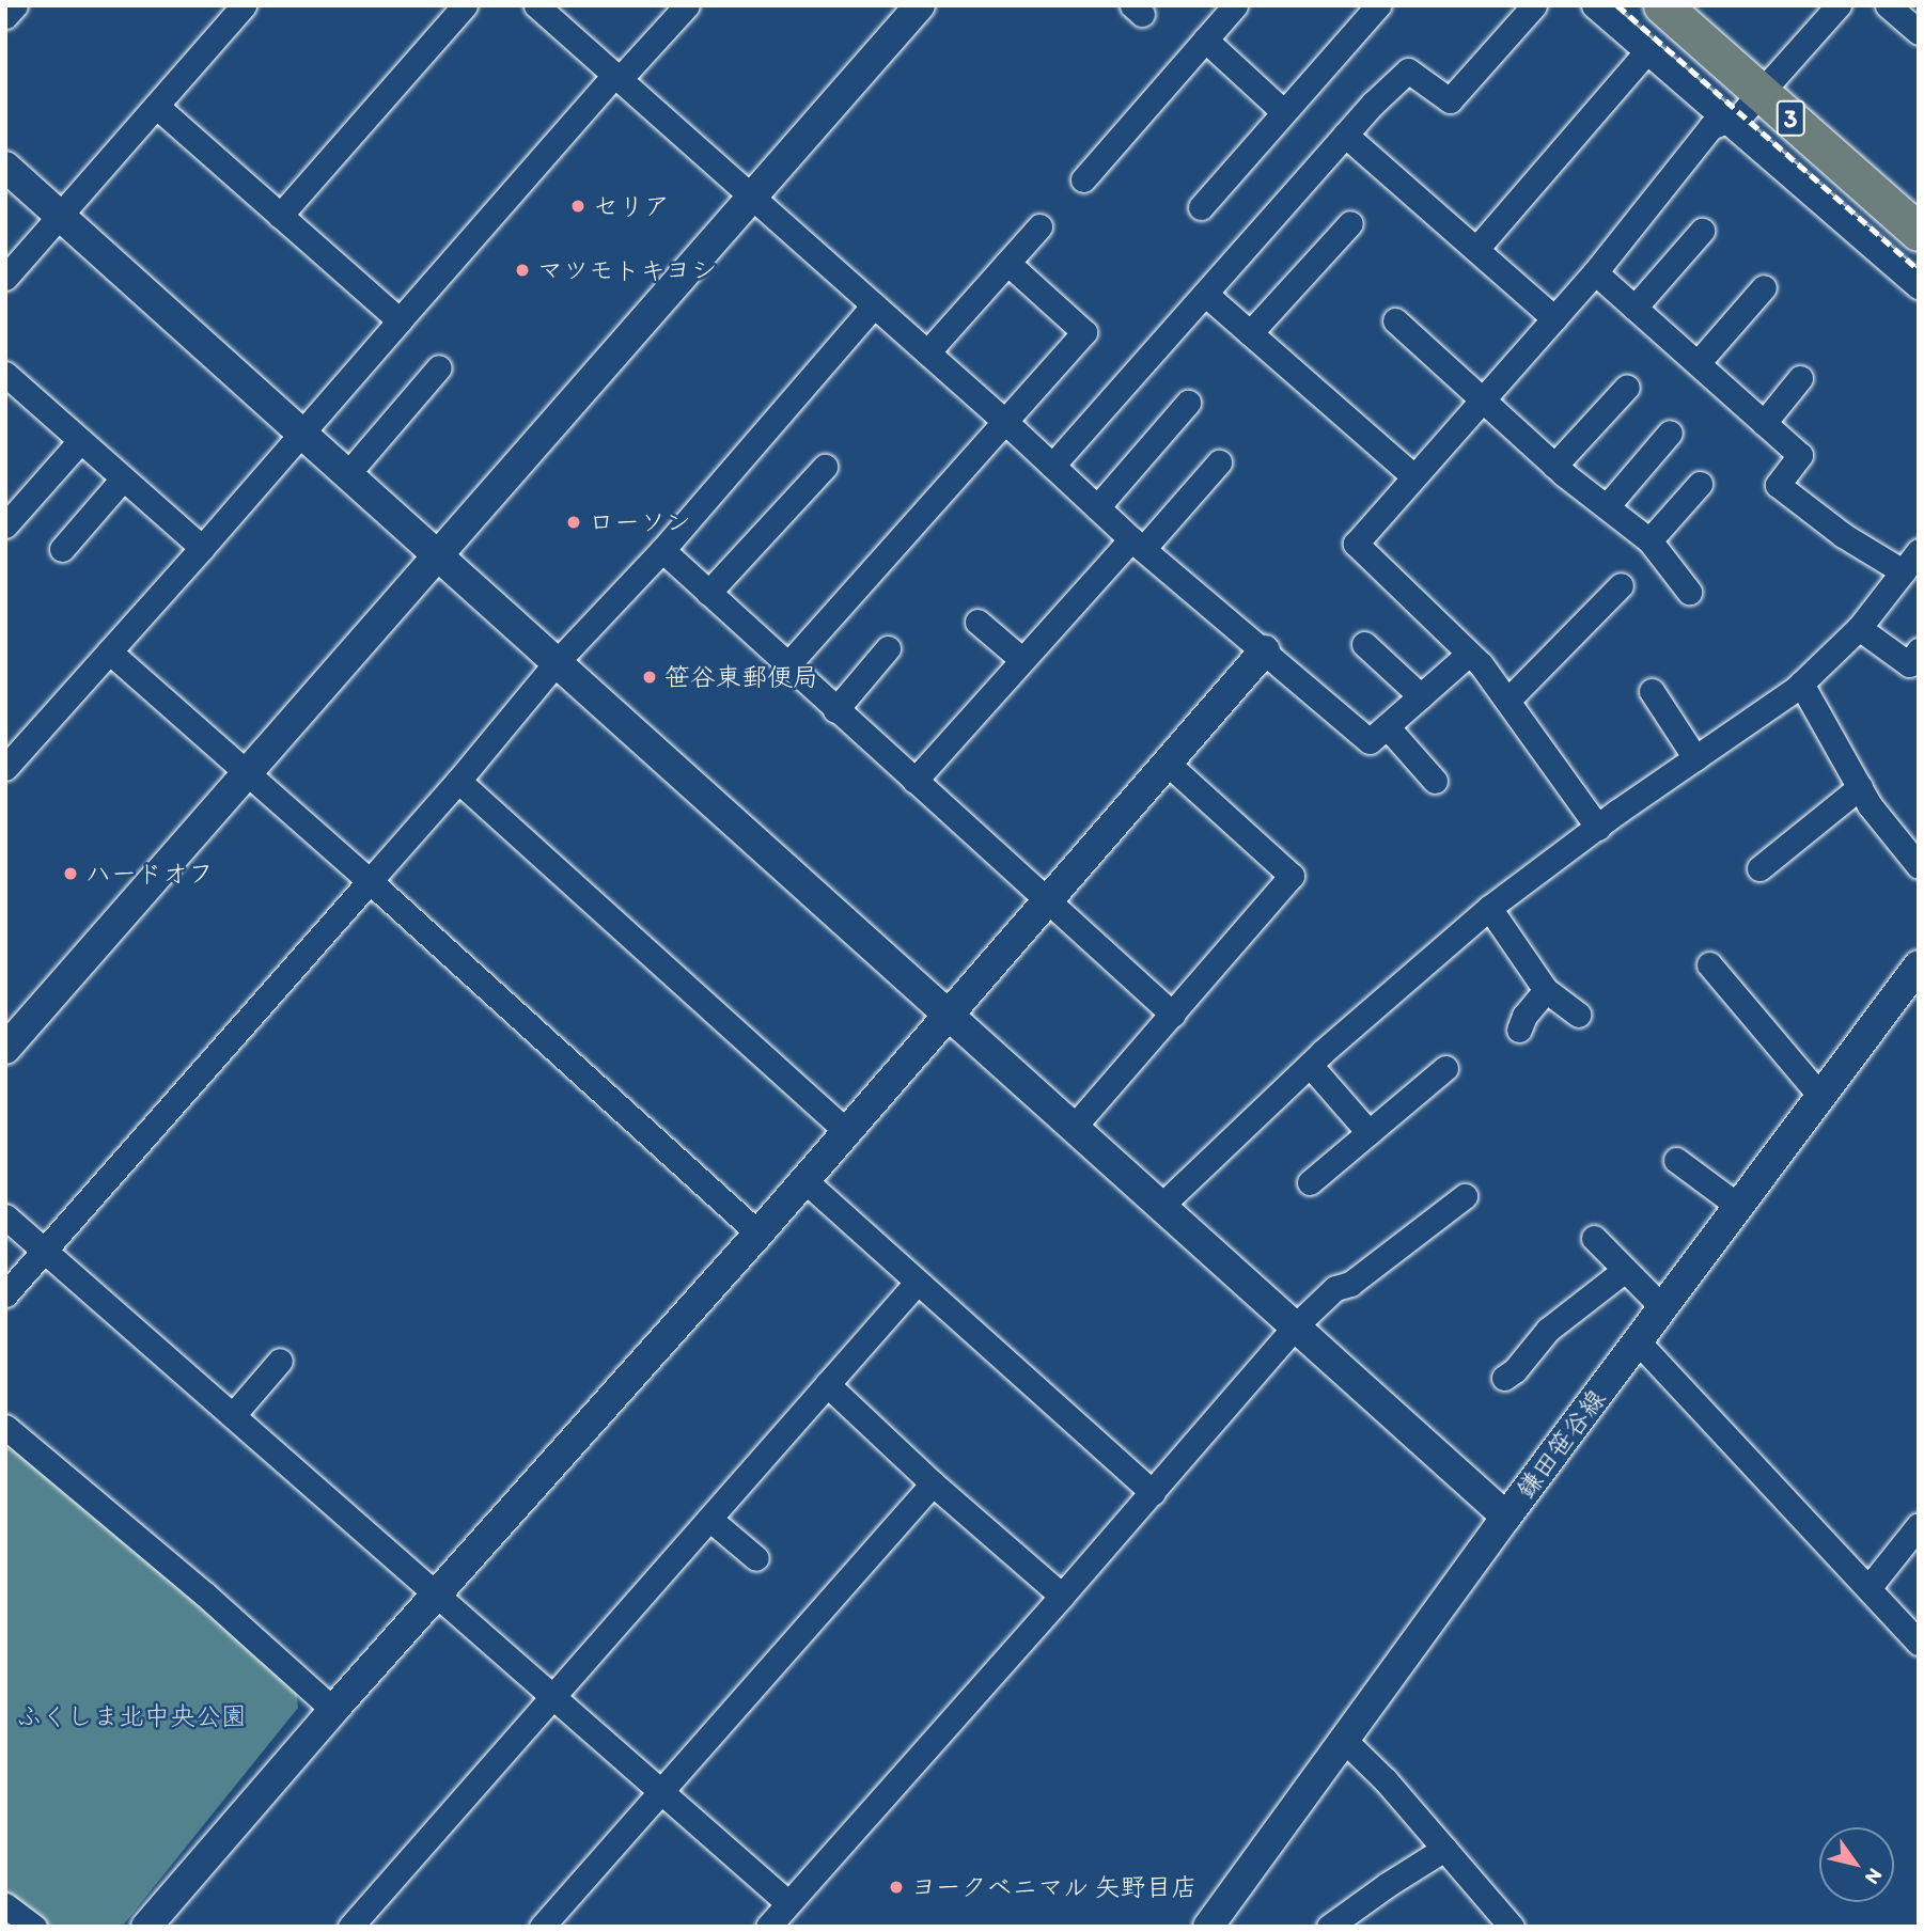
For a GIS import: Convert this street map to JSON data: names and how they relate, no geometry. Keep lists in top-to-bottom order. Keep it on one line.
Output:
{"streets":{"main road":["3"],"street":["鎌田笹谷線"]},"parks":["ふくしま北中央公園"],"places":["セリア","マツモトキヨシ","ローソン","笹谷東郵便局","ハードオフ","ヨークベニマル 矢野目店"],"north":"bottom right"}
